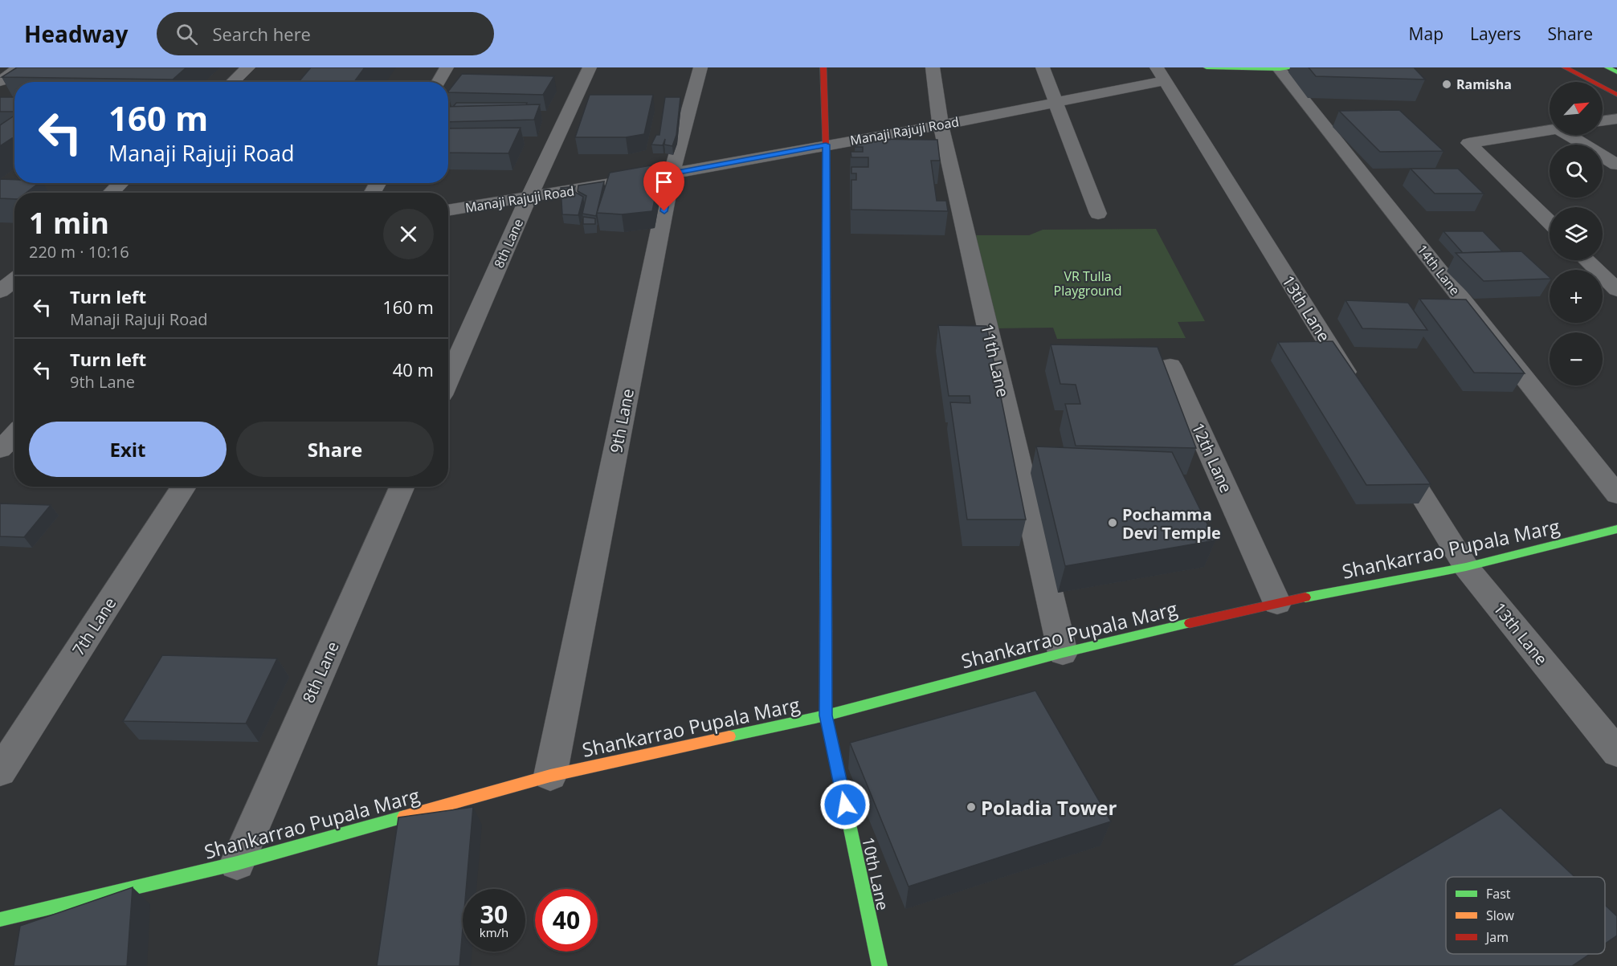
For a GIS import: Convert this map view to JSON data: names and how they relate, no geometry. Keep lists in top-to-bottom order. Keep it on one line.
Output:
{"streets":{"street":["Manaji Rajuji Road","8th Lane","14th Lane","13th Lane","11th Lane","9th Lane","12th Lane","Shankarrao Pupala Marg","7th Lane","10th Lane"]},"crossings":[["Manaji Rajuji Road","8th Lane"],["Manaji Rajuji Road","13th Lane"],["Manaji Rajuji Road","11th Lane"],["Manaji Rajuji Road","9th Lane"],["Manaji Rajuji Road","10th Lane"],["8th Lane","Shankarrao Pupala Marg"],["13th Lane","Shankarrao Pupala Marg"],["11th Lane","Shankarrao Pupala Marg"],["9th Lane","Shankarrao Pupala Marg"],["12th Lane","Shankarrao Pupala Marg"],["Shankarrao Pupala Marg","10th Lane"]],"parks":["VR Tulla Playground"],"places":["Ramisha","Pochamma Devi Temple","Poladia Tower"],"legend":["Fast","Slow","Jam"],"north":"top right","page":{"header":"Headway","search":"Search here","nav":["Map","Layers","Share"],"map_buttons":["+","−"],"turn":["160 m","Manaji Rajuji Road"],"heading":["1 min","220 m · 10:16"],"list":[{"name":"Turn left","note":"Manaji Rajuji Road","value":"160 m"},{"name":"Turn left","note":"9th Lane","value":"40 m"}],"buttons":["Exit","Share"],"speed":"30 km/h","limit":"40"}}
